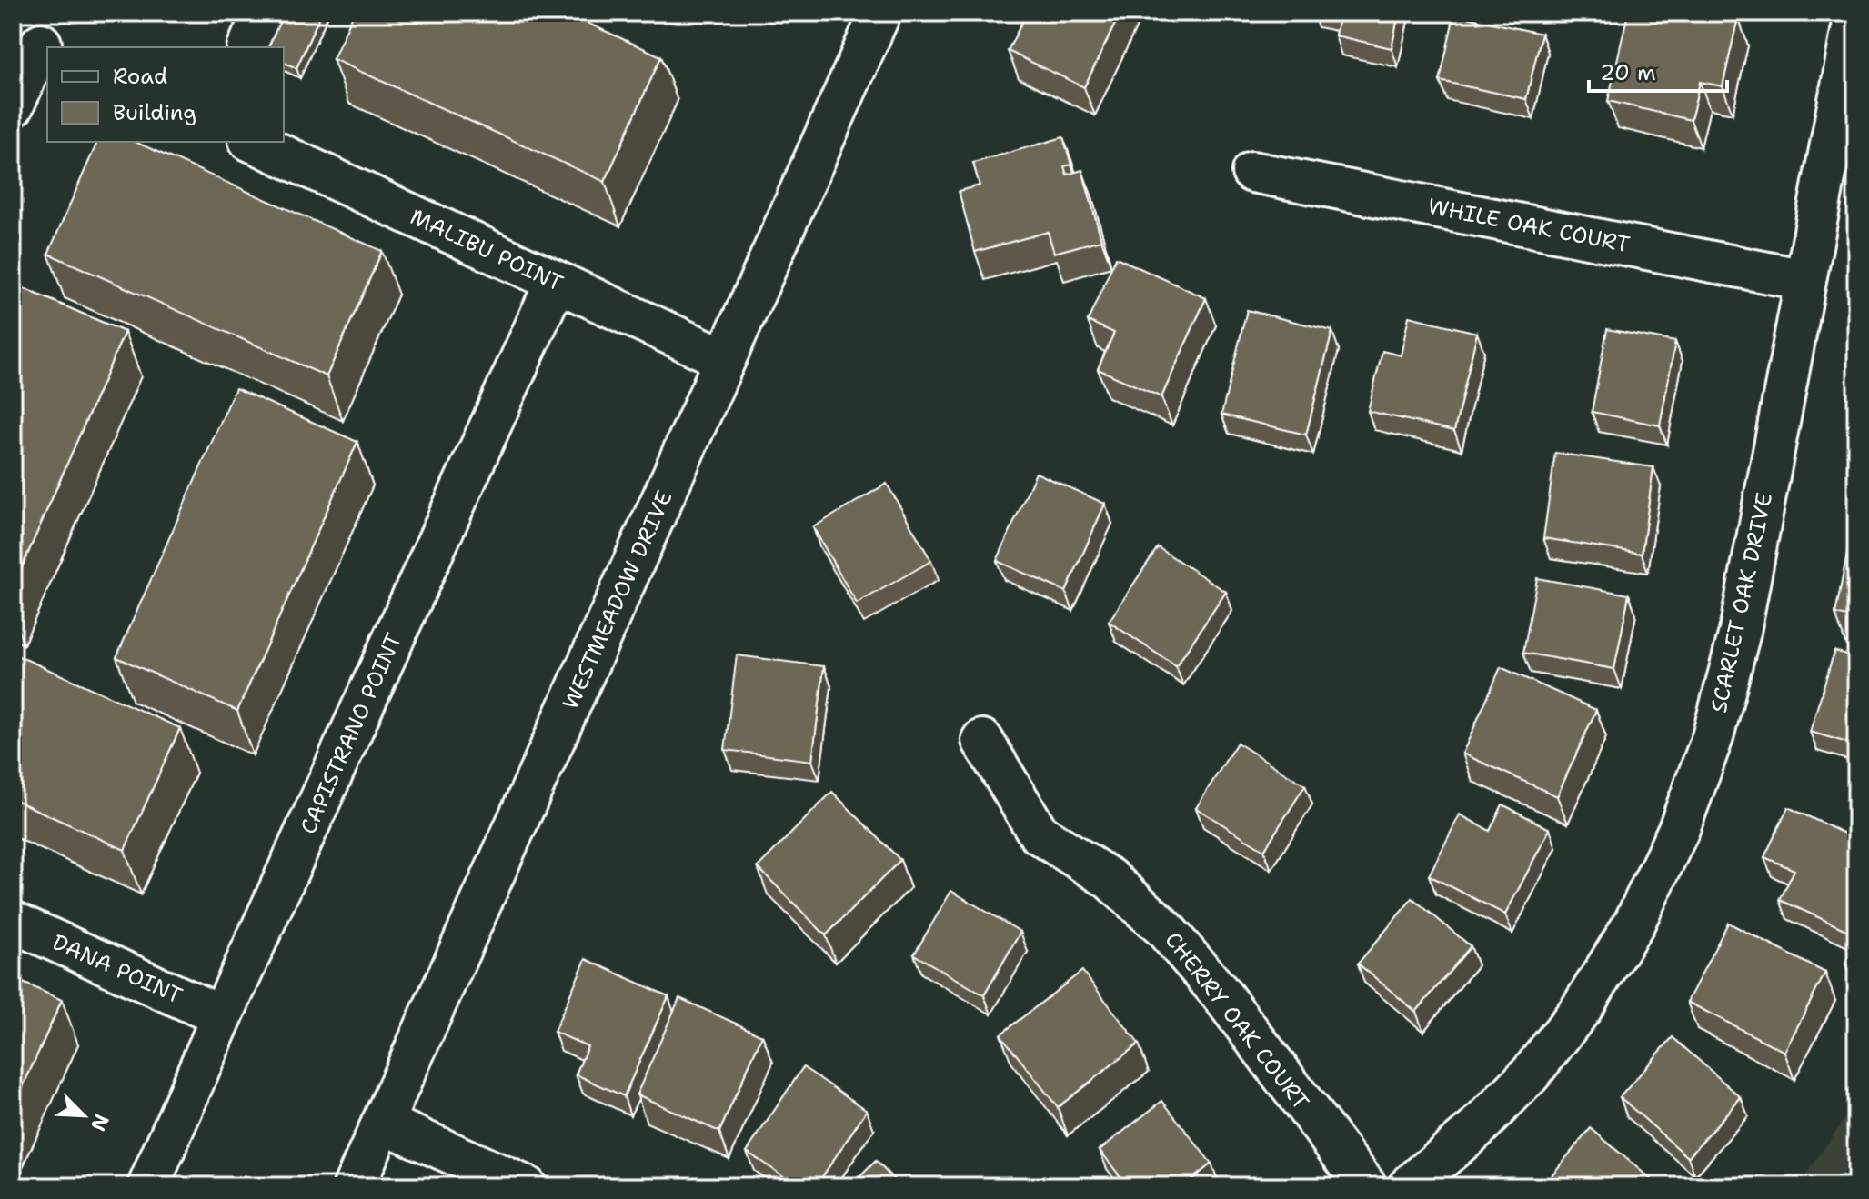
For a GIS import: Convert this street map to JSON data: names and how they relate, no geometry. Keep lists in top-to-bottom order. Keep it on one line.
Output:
{"streets":{"street":["WHILE OAK COURT","MALIBU POINT","WESTMEADOW DRIVE","SCARLET OAK DRIVE","CAPISTRANO POINT","DANA POINT","CHERRY OAK COURT"]},"crossings":[["WHILE OAK COURT","SCARLET OAK DRIVE"],["MALIBU POINT","WESTMEADOW DRIVE"],["MALIBU POINT","CAPISTRANO POINT"],["CAPISTRANO POINT","DANA POINT"]],"legend":["Road","Building"],"scale_bar":"20 m","north":"bottom right"}
